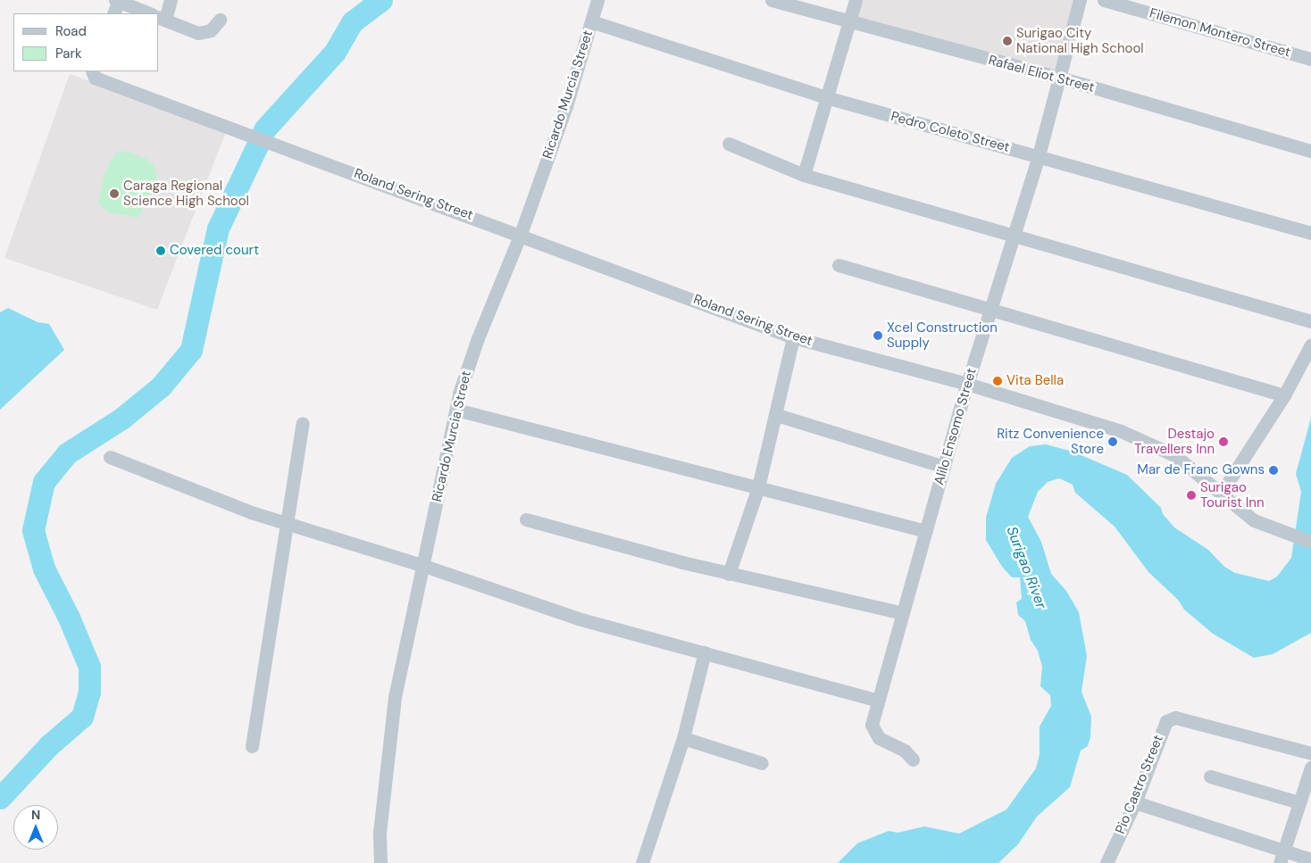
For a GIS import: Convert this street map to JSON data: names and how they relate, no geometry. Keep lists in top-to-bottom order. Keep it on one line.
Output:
{"streets":{"street":["Filemon Montero Street","Rafael Eliot Street","Ricardo Murcia Street","Pedro Coleto Street","Roland Sering Street","Alilo Ensomo Street","Pio Castro Street"]},"crossings":[["Rafael Eliot Street","Alilo Ensomo Street"],["Ricardo Murcia Street","Pedro Coleto Street"],["Ricardo Murcia Street","Roland Sering Street"],["Pedro Coleto Street","Alilo Ensomo Street"],["Roland Sering Street","Alilo Ensomo Street"]],"water":["Surigao River"],"places":["Surigao City National High School","Caraga Regional Science High School","Covered court","Xcel Construction Supply","Vita Bella","Ritz Convenience Store","Destajo Travellers Inn","Mar de Franc Gowns","Surigao Tourist Inn"],"legend":["Road","Park"],"north":"top"}
